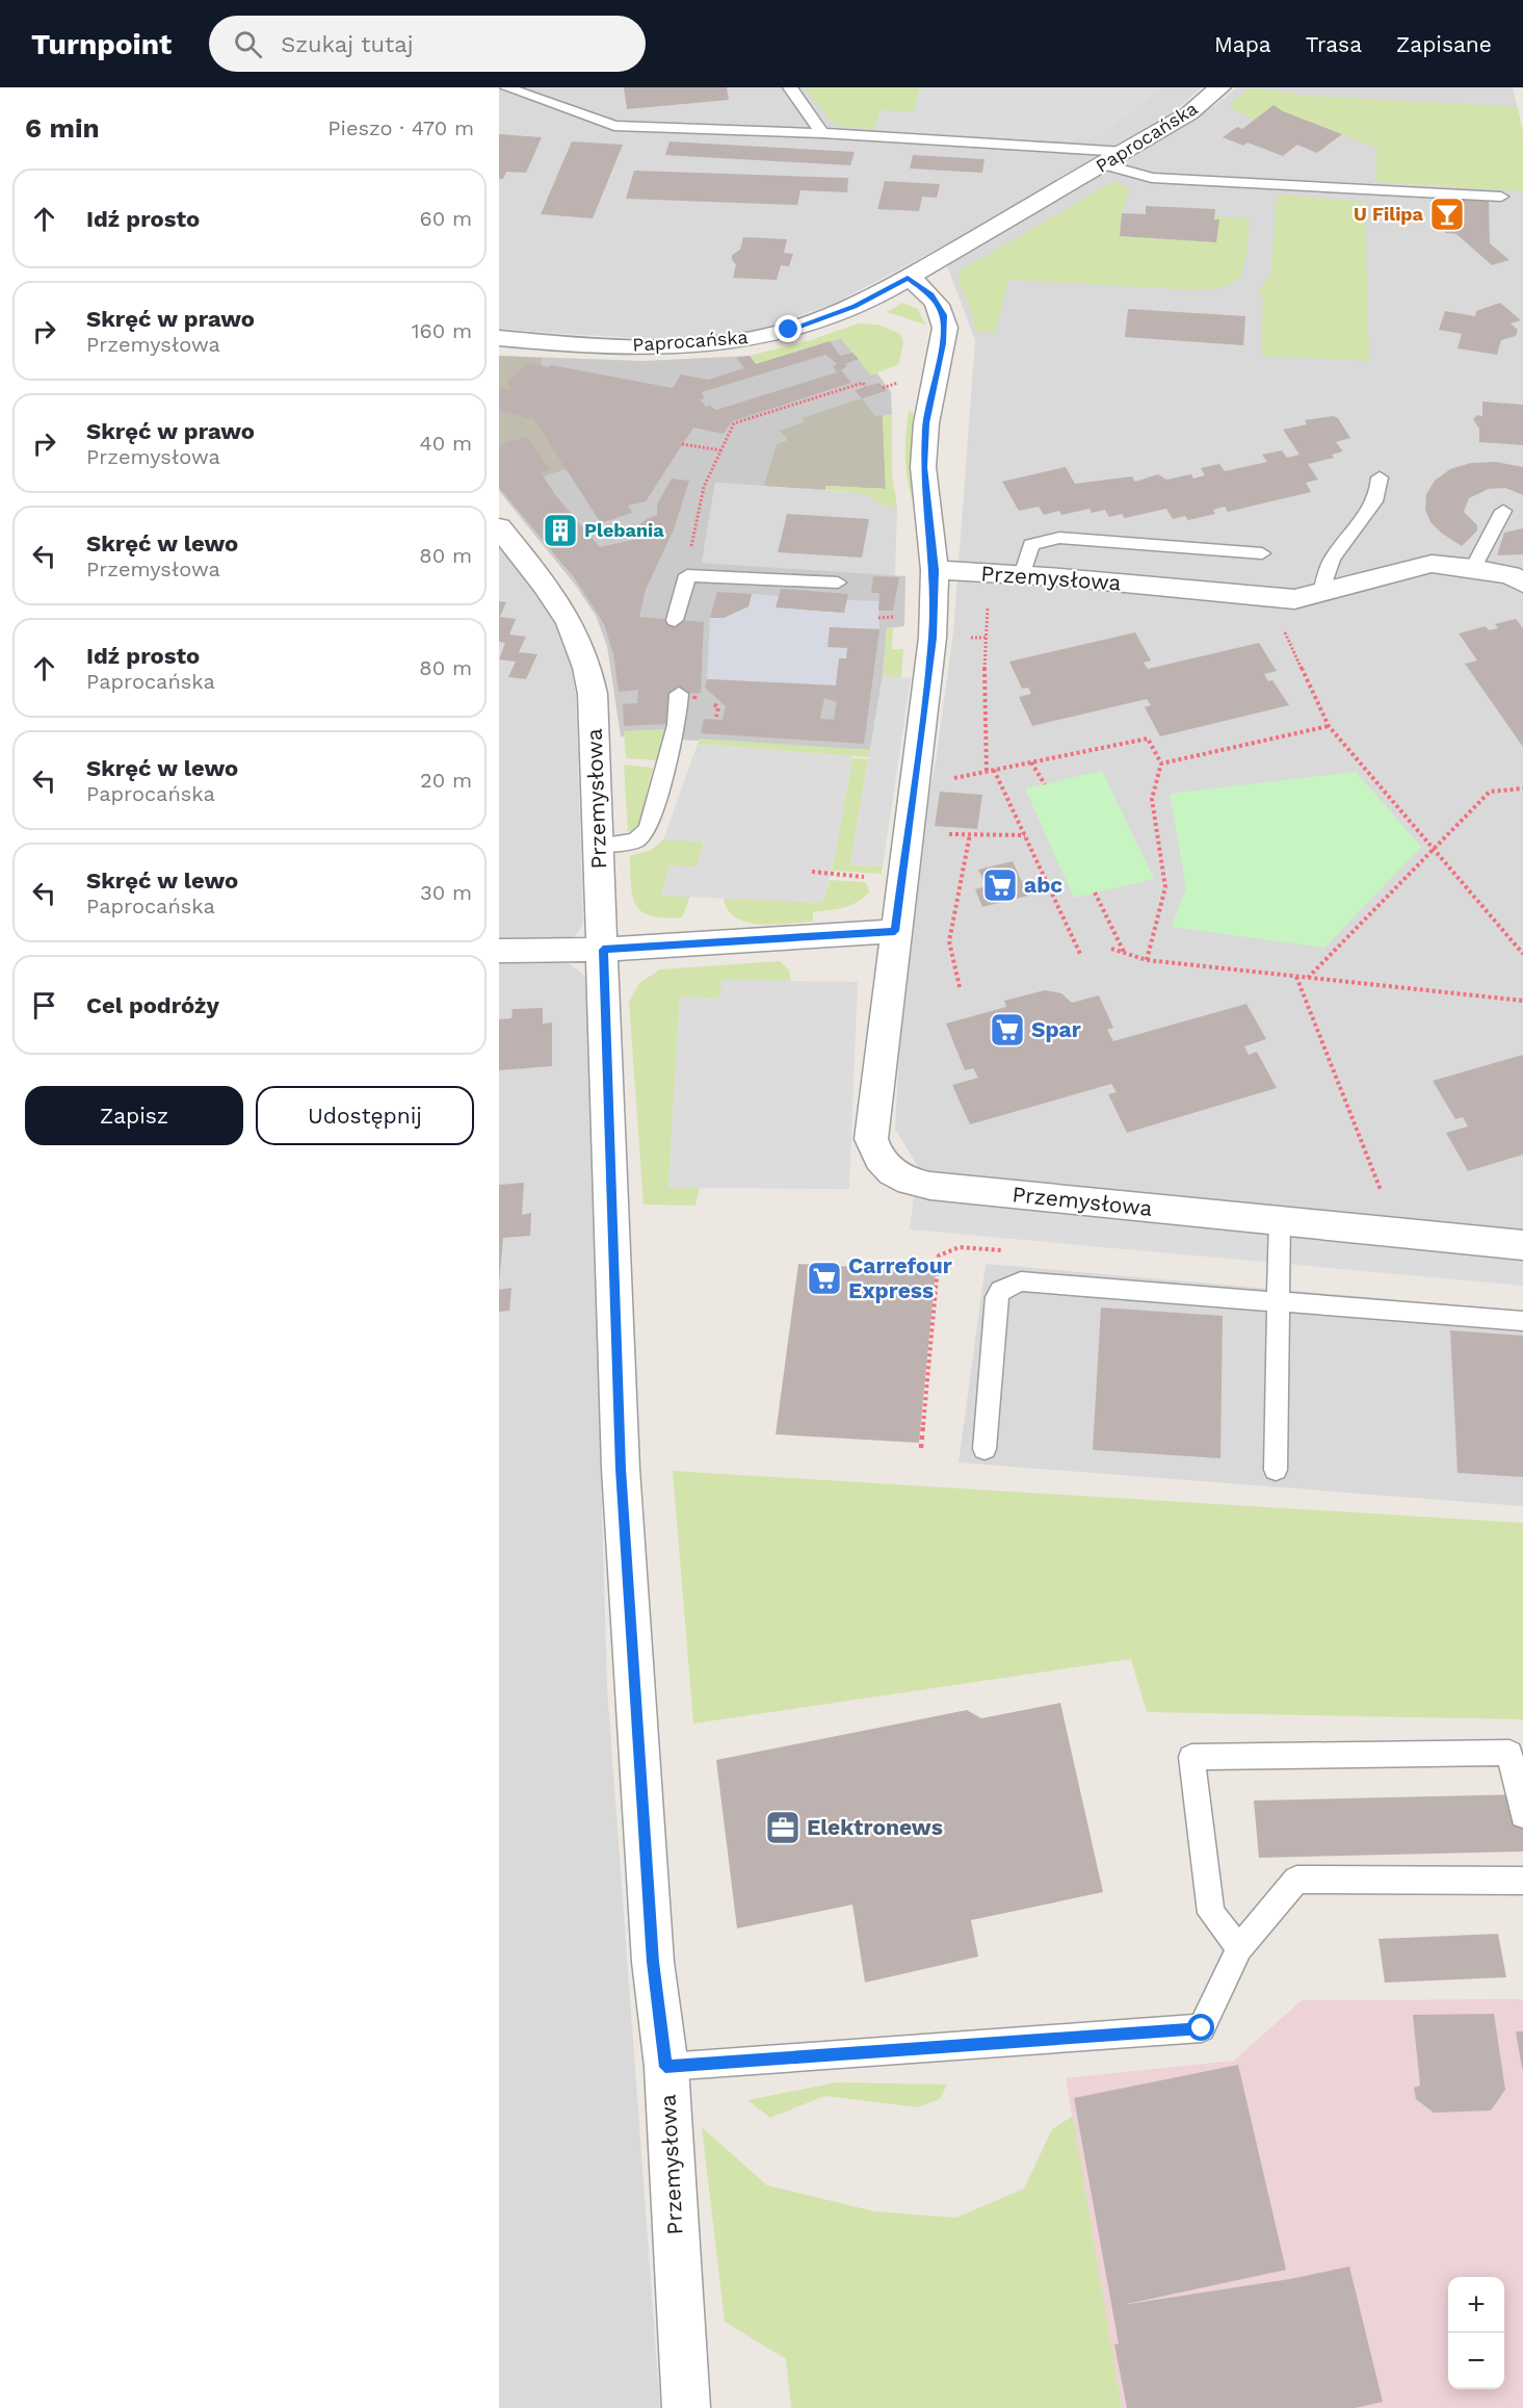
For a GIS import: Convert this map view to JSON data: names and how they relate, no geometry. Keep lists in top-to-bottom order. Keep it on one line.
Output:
{"streets":{"street":["Paprocańska","Przemysłowa"]},"places":{"bar":["U Filipa"],"building":["Plebania"],"supermarket":["abc","Spar","Carrefour Express"],"office":["Elektronews"]},"page":{"header":"Turnpoint","search":"Szukaj tutaj","nav":["Mapa","Trasa","Zapisane"],"heading":["6 min","Pieszo · 470 m"],"list":[["Idź prosto","60 m"],["Skręć w prawo","Przemysłowa","160 m"],["Skręć w prawo","Przemysłowa","40 m"],["Skręć w lewo","Przemysłowa","80 m"],["Idź prosto","Paprocańska","80 m"],["Skręć w lewo","Paprocańska","20 m"],["Skręć w lewo","Paprocańska","30 m"],"Cel podróży"],"buttons":["Zapisz","Udostępnij"],"map_buttons":["+","−"]}}
